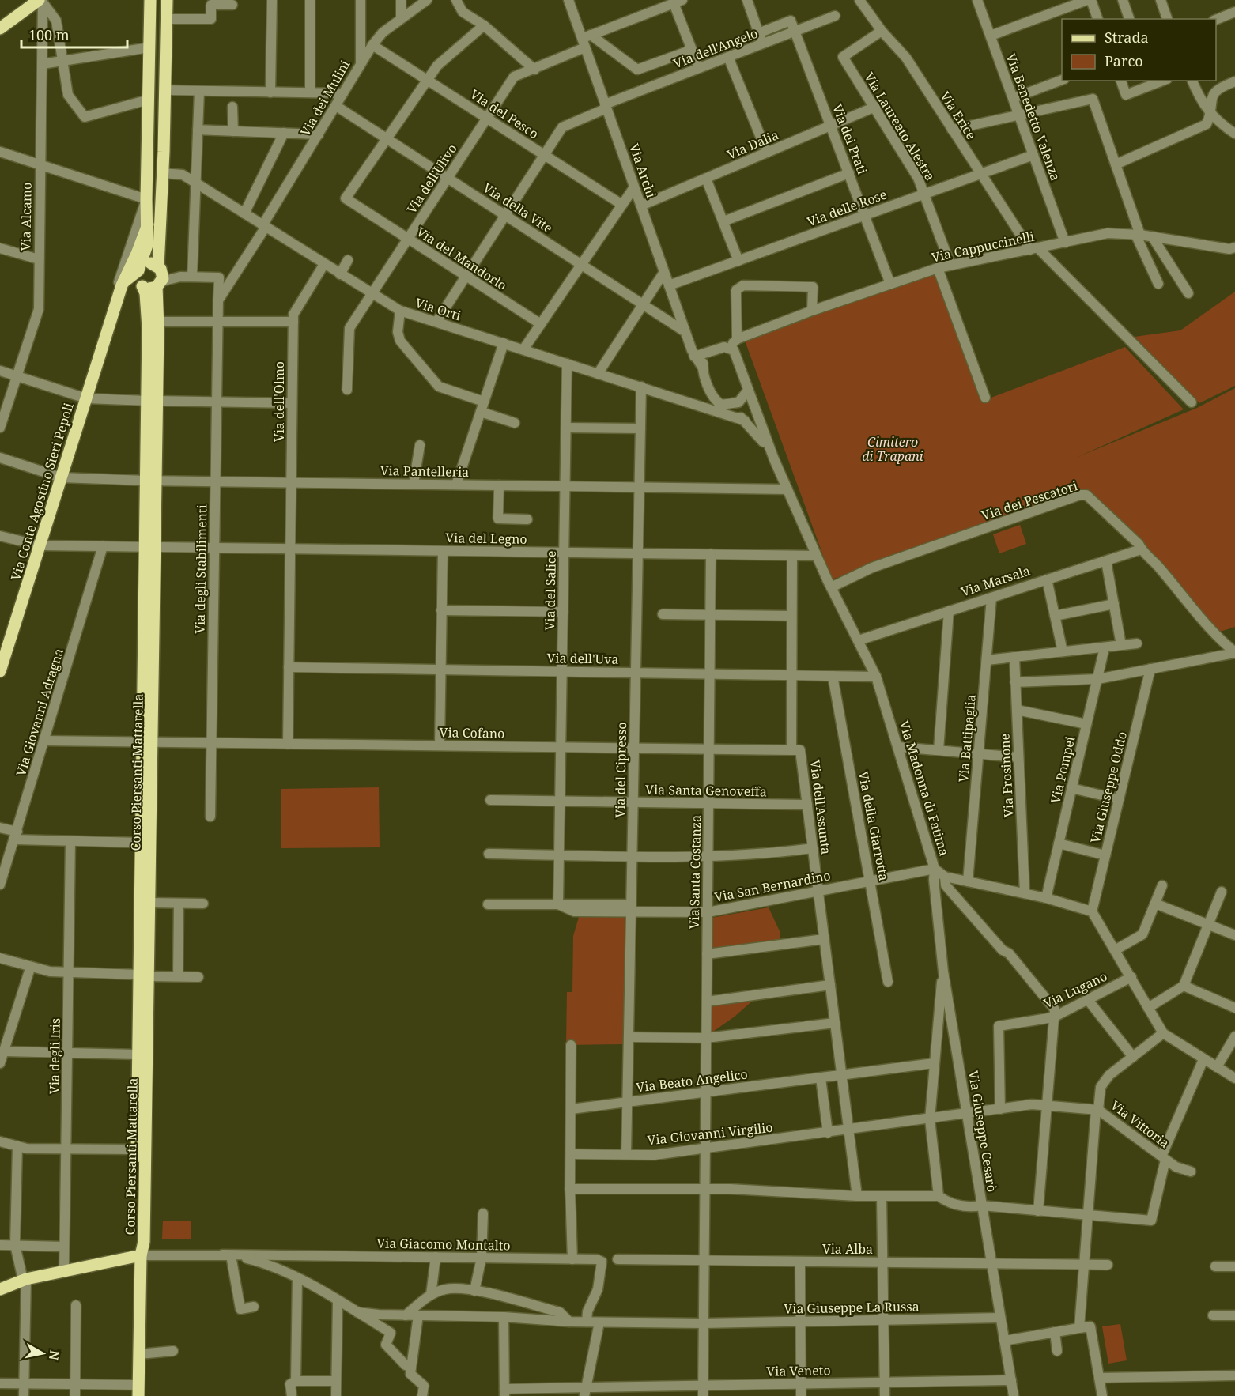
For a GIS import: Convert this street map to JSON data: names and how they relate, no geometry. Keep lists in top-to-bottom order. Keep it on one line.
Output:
{"streets":{"main road":["Via Conte Agostino Sieri Pepoli","Corso Piersanti Mattarella"],"street":["Via dell'Angelo","Via dei Mulini","Via del Pesco","Via Erice","Via Benedetto Valenza","Via Laureato Alestra","Via dei Prati","Via Dalia","Via Archi","Via dell'Ulivo","Via della Vite","Via delle Rose","Via Alcamo","Via Cappuccinelli","Via del Mandorlo","Via Orti","Via dell'Olmo","Via Pantelleria","Via dei Pescatori","Via del Legno","Via degli Stabilimenti","Via Marsala","Via del Salice","Via dell'Uva","Via Giovanni Adragna","Via Cofano","Via Battipaglia","Via del Cipresso","Via Pompei","Via Frosinone","Via Giuseppe Oddo","Via Madonna di Fatima","Via Santa Genoveffa","Via dell'Assunta","Via della Giarrotta","Via Santa Costanza","Via San Bernardino","Via Lugano","Via degli Iris","Via Beato Angelico","Via Vittoria","Via Giuseppe Cesarò","Via Giovanni Virgilio","Via Giacomo Montalto","Via Alba","Via Giuseppe La Russa","Via Veneto"]},"crossings":[["Via dell'Angelo","Via del Pesco"],["Via dell'Angelo","Via dei Prati"],["Via dell'Angelo","Via Archi"],["Via dell'Angelo","Via della Vite"],["Via dell'Angelo","Via del Mandorlo"],["Via dell'Angelo","Via Orti"],["Via dei Mulini","Via del Pesco"],["Via dei Mulini","Via della Vite"],["Via dei Mulini","Via Orti"],["Via dei Mulini","Via degli Stabilimenti"],["Via del Pesco","Via dell'Ulivo"],["Via Erice","Via Laureato Alestra"],["Via Erice","Via delle Rose"],["Via Erice","Via Cappuccinelli"],["Via Benedetto Valenza","Via delle Rose"],["Via Benedetto Valenza","Via Cappuccinelli"],["Via Laureato Alestra","Via Dalia"],["Via Laureato Alestra","Via delle Rose"],["Via Laureato Alestra","Via Cappuccinelli"],["Via dei Prati","Via Dalia"],["Via dei Prati","Via delle Rose"],["Via dei Prati","Via Cappuccinelli"],["Via Dalia","Via Archi"],["Via Archi","Via della Vite"],["Via Archi","Via delle Rose"],["Via dell'Ulivo","Via della Vite"],["Via dell'Ulivo","Via del Mandorlo"],["Via dell'Ulivo","Via Orti"],["Via della Vite","Via del Mandorlo"],["Via Orti","Via dell'Olmo"],["Via Orti","Via del Salice"],["Via Orti","Via del Cipresso"],["Via dell'Olmo","Via Pantelleria"],["Via dell'Olmo","Via del Legno"],["Via dell'Olmo","Via dell'Uva"],["Via dell'Olmo","Via Cofano"],["Via Pantelleria","Via Conte Agostino Sieri Pepoli"],["Via Pantelleria","Via degli Stabilimenti"],["Via Pantelleria","Via del Salice"],["Via Pantelleria","Via del Cipresso"],["Via Pantelleria","Corso Piersanti Mattarella"],["Via Pantelleria","Via Madonna di Fatima"],["Via Conte Agostino Sieri Pepoli","Via del Legno"],["Via dei Pescatori","Via Marsala"],["Via dei Pescatori","Via Madonna di Fatima"],["Via del Legno","Via degli Stabilimenti"],["Via del Legno","Via del Salice"],["Via del Legno","Via Giovanni Adragna"],["Via del Legno","Via del Cipresso"],["Via del Legno","Corso Piersanti Mattarella"],["Via del Legno","Via Madonna di Fatima"],["Via del Legno","Via dell'Assunta"],["Via del Legno","Via Santa Costanza"],["Via degli Stabilimenti","Via Cofano"],["Via Marsala","Via Battipaglia"],["Via Marsala","Via Madonna di Fatima"],["Via del Salice","Via dell'Uva"],["Via del Salice","Via Cofano"],["Via del Salice","Via Santa Genoveffa"],["Via del Salice","Via San Bernardino"],["Via dell'Uva","Via del Cipresso"],["Via dell'Uva","Via Madonna di Fatima"],["Via dell'Uva","Via dell'Assunta"],["Via dell'Uva","Via della Giarrotta"],["Via dell'Uva","Via Santa Costanza"],["Via Giovanni Adragna","Via Cofano"],["Via Cofano","Via del Cipresso"],["Via Cofano","Corso Piersanti Mattarella"],["Via Cofano","Via dell'Assunta"],["Via Cofano","Via Santa Costanza"],["Via Battipaglia","Via Madonna di Fatima"],["Via del Cipresso","Via Santa Genoveffa"],["Via del Cipresso","Via San Bernardino"],["Via del Cipresso","Via Beato Angelico"],["Via del Cipresso","Via Giovanni Virgilio"],["Via Pompei","Via Madonna di Fatima"],["Via Frosinone","Via Madonna di Fatima"],["Via Giuseppe Oddo","Via Madonna di Fatima"],["Via Madonna di Fatima","Via San Bernardino"],["Via Madonna di Fatima","Via Giuseppe Cesarò"],["Via Santa Genoveffa","Via dell'Assunta"],["Via Santa Genoveffa","Via Santa Costanza"],["Via dell'Assunta","Via San Bernardino"],["Via dell'Assunta","Via Beato Angelico"],["Via dell'Assunta","Via Giovanni Virgilio"],["Via della Giarrotta","Via San Bernardino"],["Via Santa Costanza","Via San Bernardino"],["Via Santa Costanza","Via Beato Angelico"],["Via Santa Costanza","Via Giovanni Virgilio"],["Via Santa Costanza","Via Alba"],["Via Santa Costanza","Via Giuseppe La Russa"],["Via Santa Costanza","Via Veneto"],["Via San Bernardino","Via Giuseppe Cesarò"],["Via Lugano","Via Vittoria"],["Via Vittoria","Via Giuseppe Cesarò"],["Via Giuseppe Cesarò","Via Alba"],["Via Giuseppe Cesarò","Via Giuseppe La Russa"],["Via Giuseppe Cesarò","Via Veneto"],["Via Giacomo Montalto","Via Giuseppe La Russa"]],"parks":["Cimitero di Trapani"],"legend":["Strada","Parco"],"scale_bar":"100 m","north":"right"}
